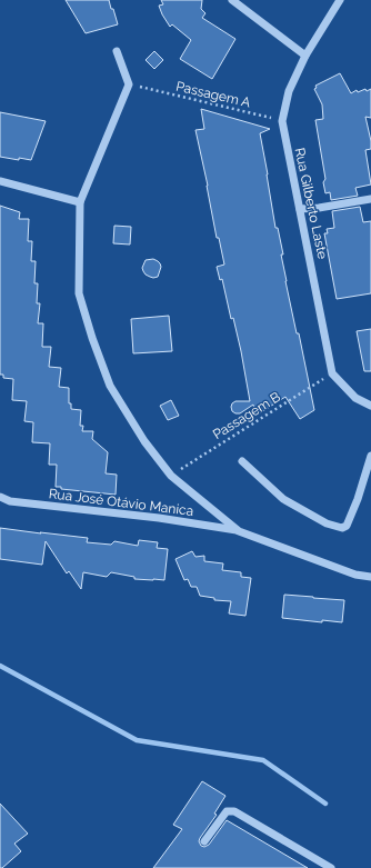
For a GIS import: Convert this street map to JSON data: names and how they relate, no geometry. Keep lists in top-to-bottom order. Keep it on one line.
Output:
{"streets":{"street":["Rua Gilberto Laste","Rua José Otávio Manica"],"path":["Passagem A","Passagem B"]},"crossings":[["Passagem A","Rua Gilberto Laste"],["Rua Gilberto Laste","Passagem B"]]}
